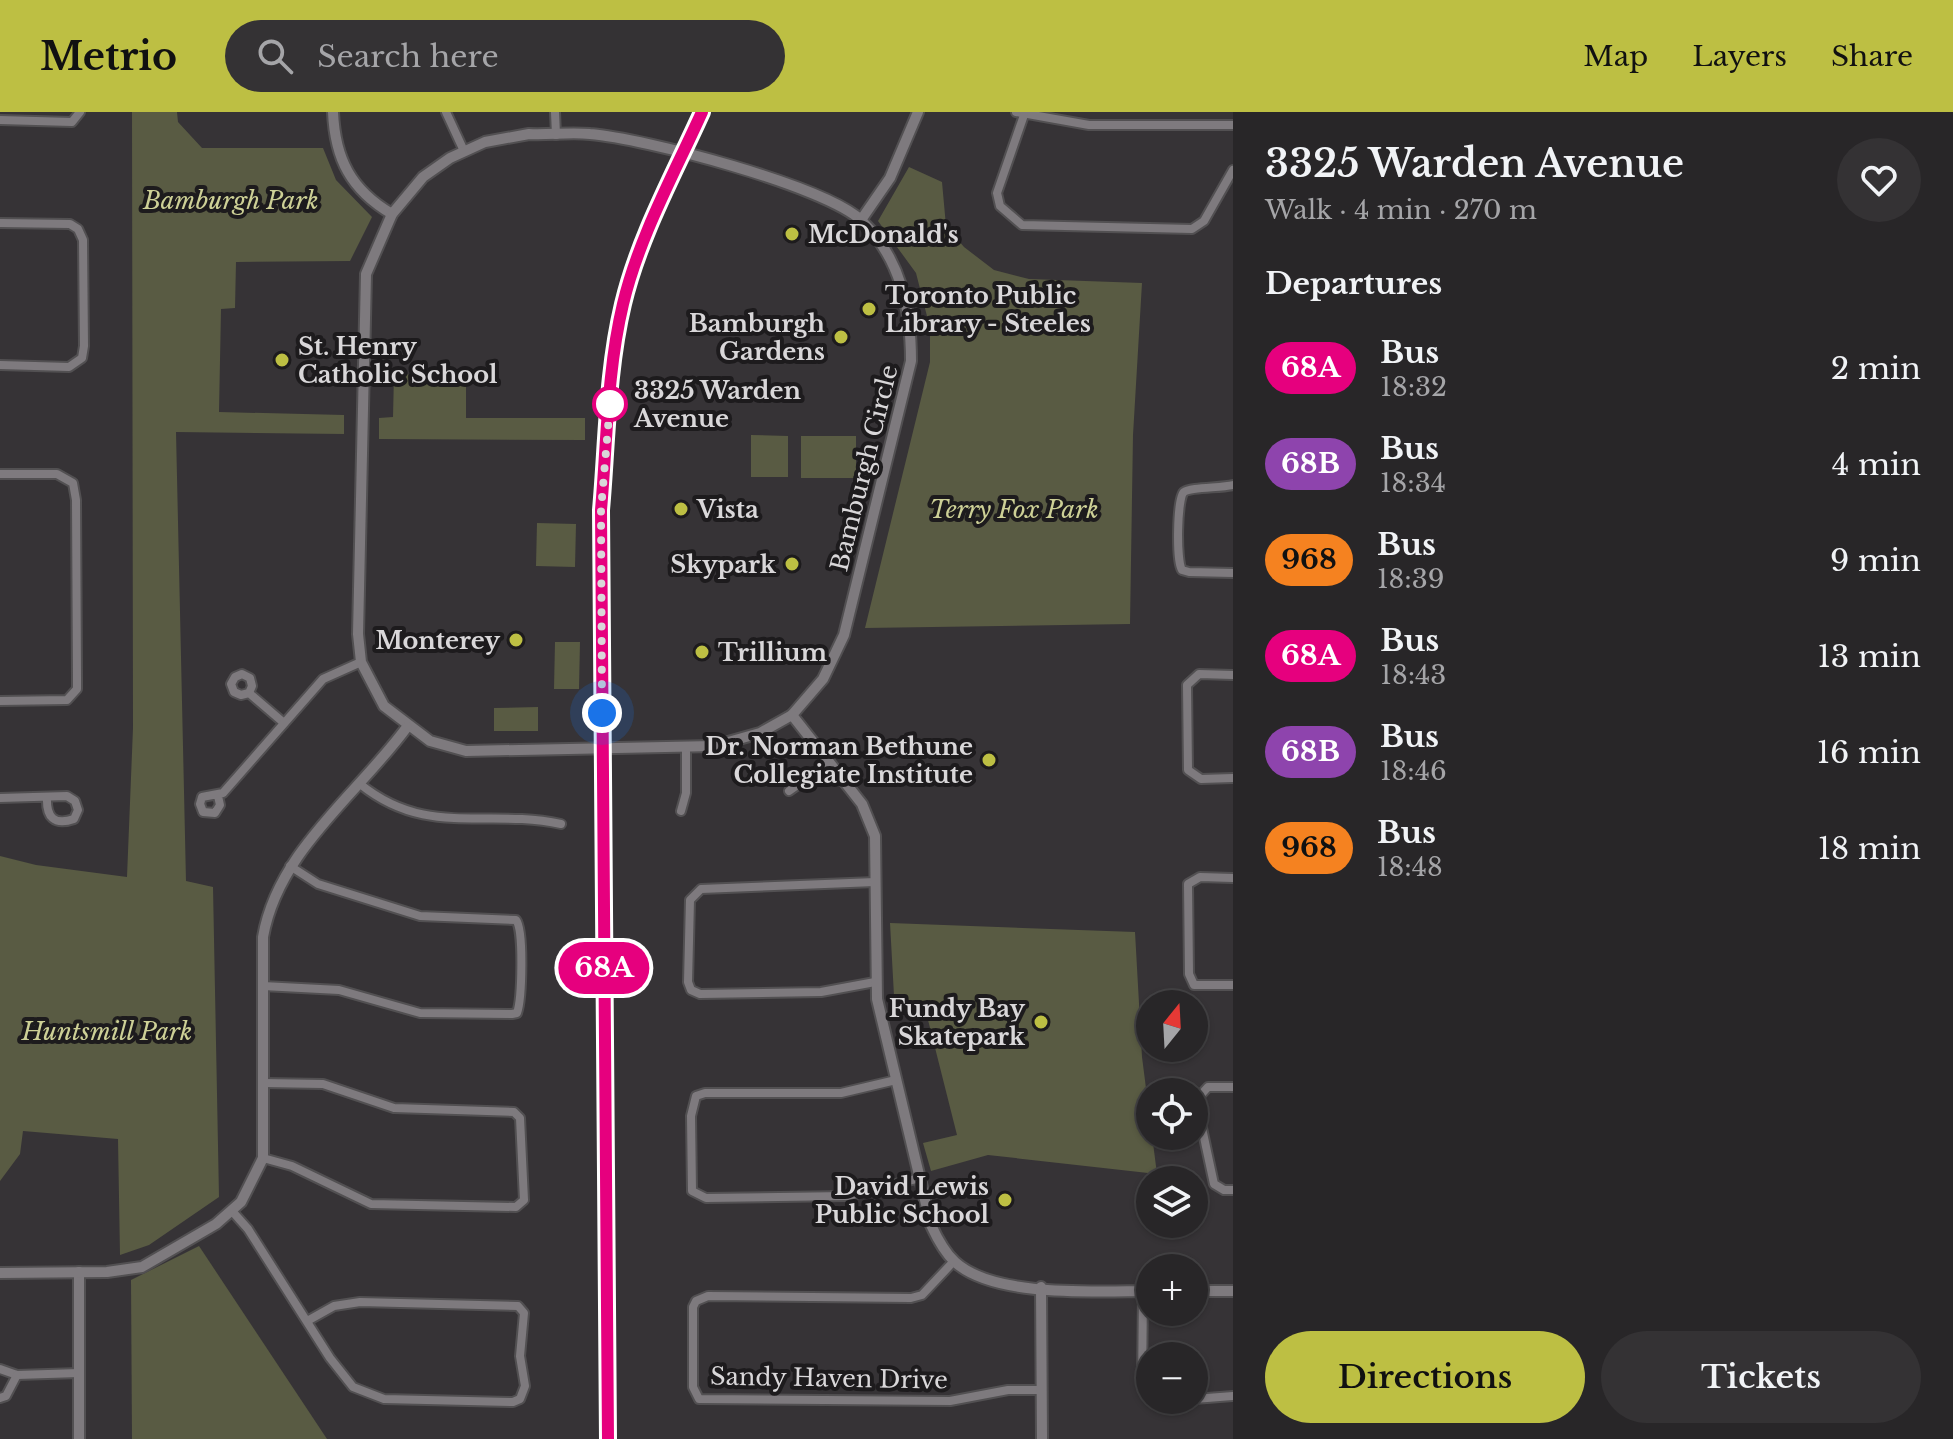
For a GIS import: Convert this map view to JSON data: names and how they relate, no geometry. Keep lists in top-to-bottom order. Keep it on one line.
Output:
{"streets":{"street":["Bamburgh Circle","Sandy Haven Drive"]},"parks":["Bamburgh Park","Terry Fox Park","Huntsmill Park"],"places":["McDonald's","Toronto Public Library - Steeles","Bamburgh Gardens","St. Henry Catholic School","3325 Warden Avenue","Vista","Skypark","Monterey","Trillium","Dr. Norman Bethune Collegiate Institute","Fundy Bay Skatepark","David Lewis Public School"],"lines":["bus line 68A"],"north":"top","page":{"header":"Metrio","search":"Search here","nav":["Map","Layers","Share"],"on_map":"68A","heading":[["3325 Warden Avenue","Walk · 4 min · 270 m"],"Departures"],"list":[{"mark":"68A","name":"Bus","note":"18:32","value":"2 min"},{"mark":"68B","name":"Bus","note":"18:34","value":"4 min"},{"mark":"968","name":"Bus","note":"18:39","value":"9 min"},{"mark":"68A","name":"Bus","note":"18:43","value":"13 min"},{"mark":"68B","name":"Bus","note":"18:46","value":"16 min"},{"mark":"968","name":"Bus","note":"18:48","value":"18 min"}],"map_buttons":["+","−"],"buttons":["Directions","Tickets"]}}
